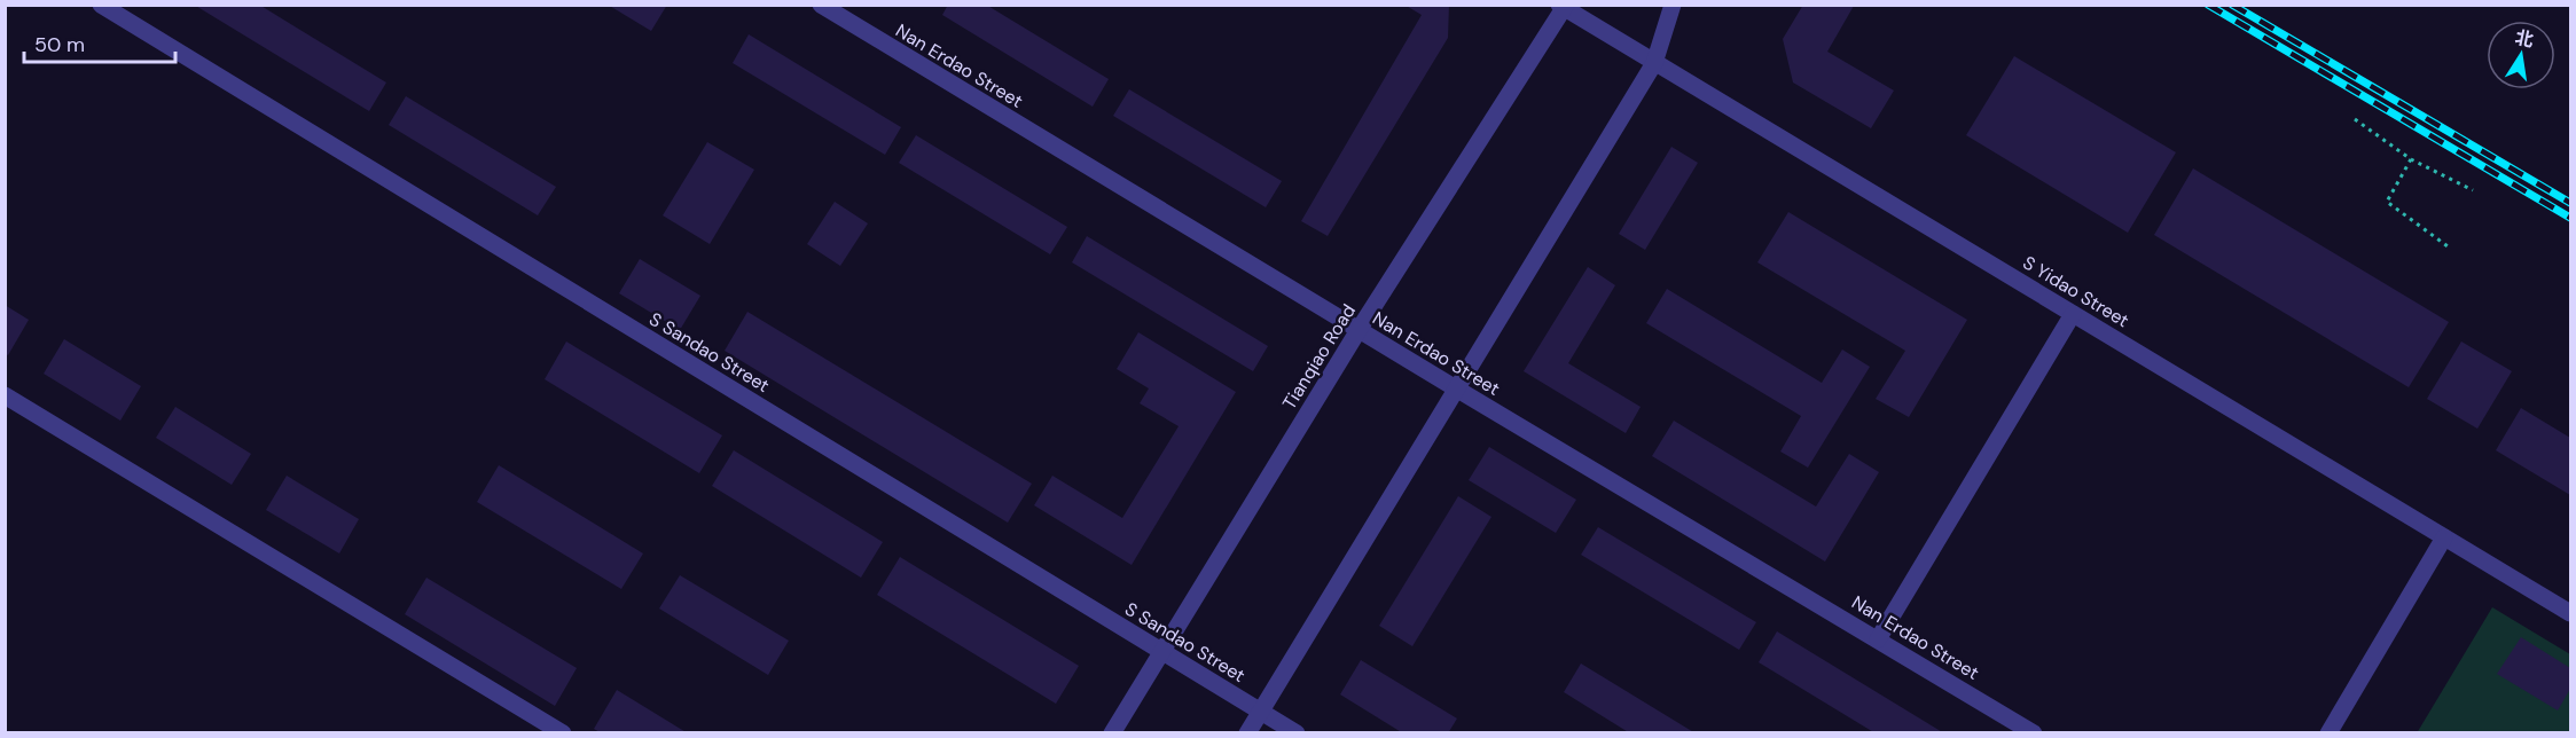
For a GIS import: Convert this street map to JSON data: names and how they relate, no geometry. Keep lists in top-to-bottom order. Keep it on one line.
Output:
{"streets":{"street":["Nan Erdao Street","S Yidao Street","S Sandao Street","Tianqiao Road"]},"crossings":[["Nan Erdao Street","Tianqiao Road"],["S Yidao Street","Tianqiao Road"],["S Sandao Street","Tianqiao Road"]],"scale_bar":"50 m","north":"top"}
